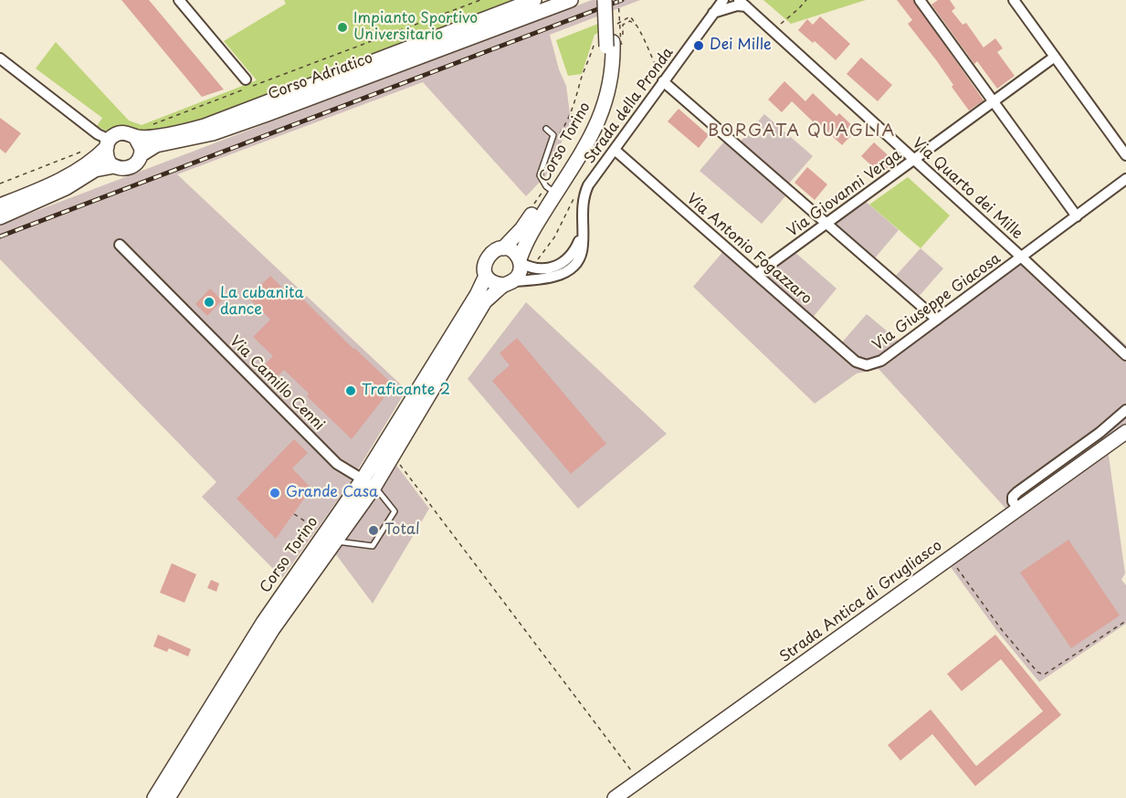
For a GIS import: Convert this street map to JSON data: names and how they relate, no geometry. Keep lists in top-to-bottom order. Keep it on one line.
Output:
{"streets":{"street":["Corso Adriatico","Strada della Pronda","Corso Torino","Via Quarto dei Mille","Via Giovanni Verga","Via Antonio Fogazzaro","Via Giuseppe Giacosa","Via Camillo Cenni","Strada Antica di Grugliasco"]},"crossings":[["Strada della Pronda","Corso Torino"],["Strada della Pronda","Via Antonio Fogazzaro"],["Corso Torino","Via Camillo Cenni"],["Via Quarto dei Mille","Via Giovanni Verga"],["Via Quarto dei Mille","Via Giuseppe Giacosa"],["Via Giovanni Verga","Via Antonio Fogazzaro"],["Via Antonio Fogazzaro","Via Giuseppe Giacosa"]],"districts":["BORGATA QUAGLIA"],"places":["Impianto Sportivo Universitario","Dei Mille","La cubanita dance","Traficante 2","Grande Casa","Total"]}
